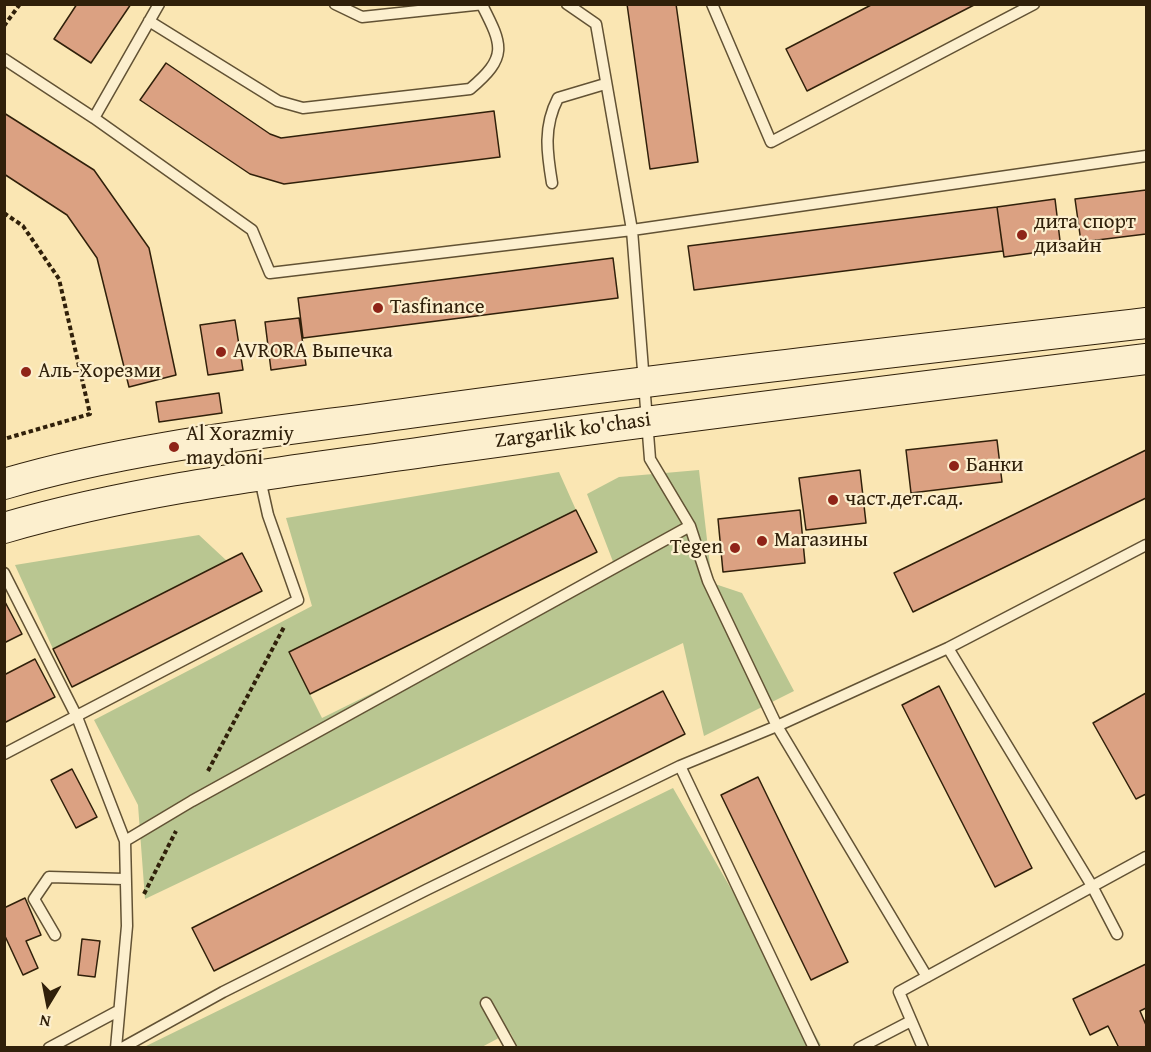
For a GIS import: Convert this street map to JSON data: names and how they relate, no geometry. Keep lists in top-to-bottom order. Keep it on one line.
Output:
{"streets":{"main road":["Zargarlik ko'chasi"]},"places":["дита спорт дизайн","Tasfinance","AVRORA Выпечка","Аль-Хорезми","Al Xorazmiy maydoni","Банки","част.дет.сад.","Магазины","Tegen"],"north":"bottom"}
